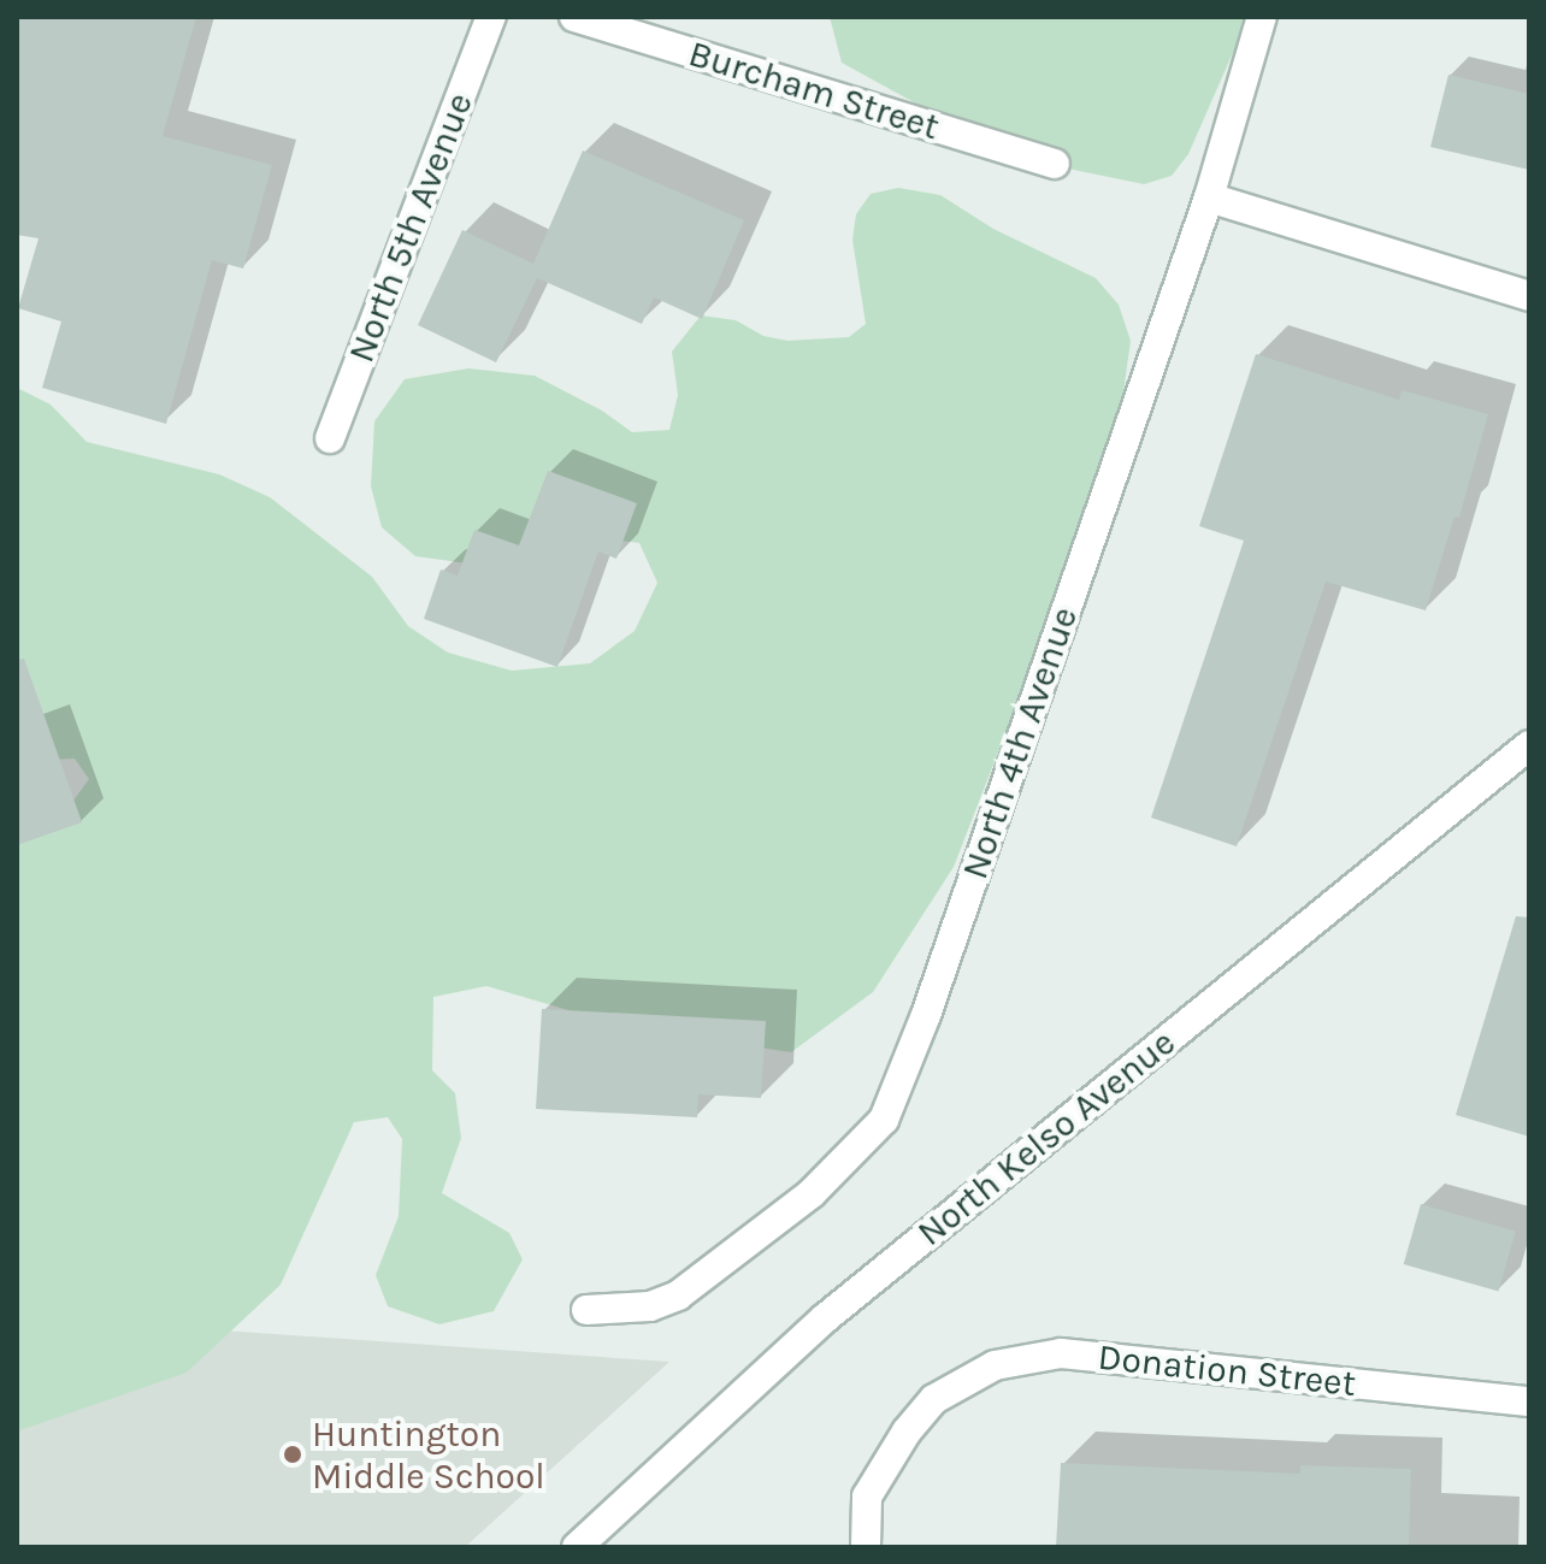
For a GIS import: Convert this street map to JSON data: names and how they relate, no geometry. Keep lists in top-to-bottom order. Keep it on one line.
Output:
{"streets":{"street":["Burcham Street","North 5th Avenue","North 4th Avenue","North Kelso Avenue","Donation Street"]},"places":["Huntington Middle School"]}
